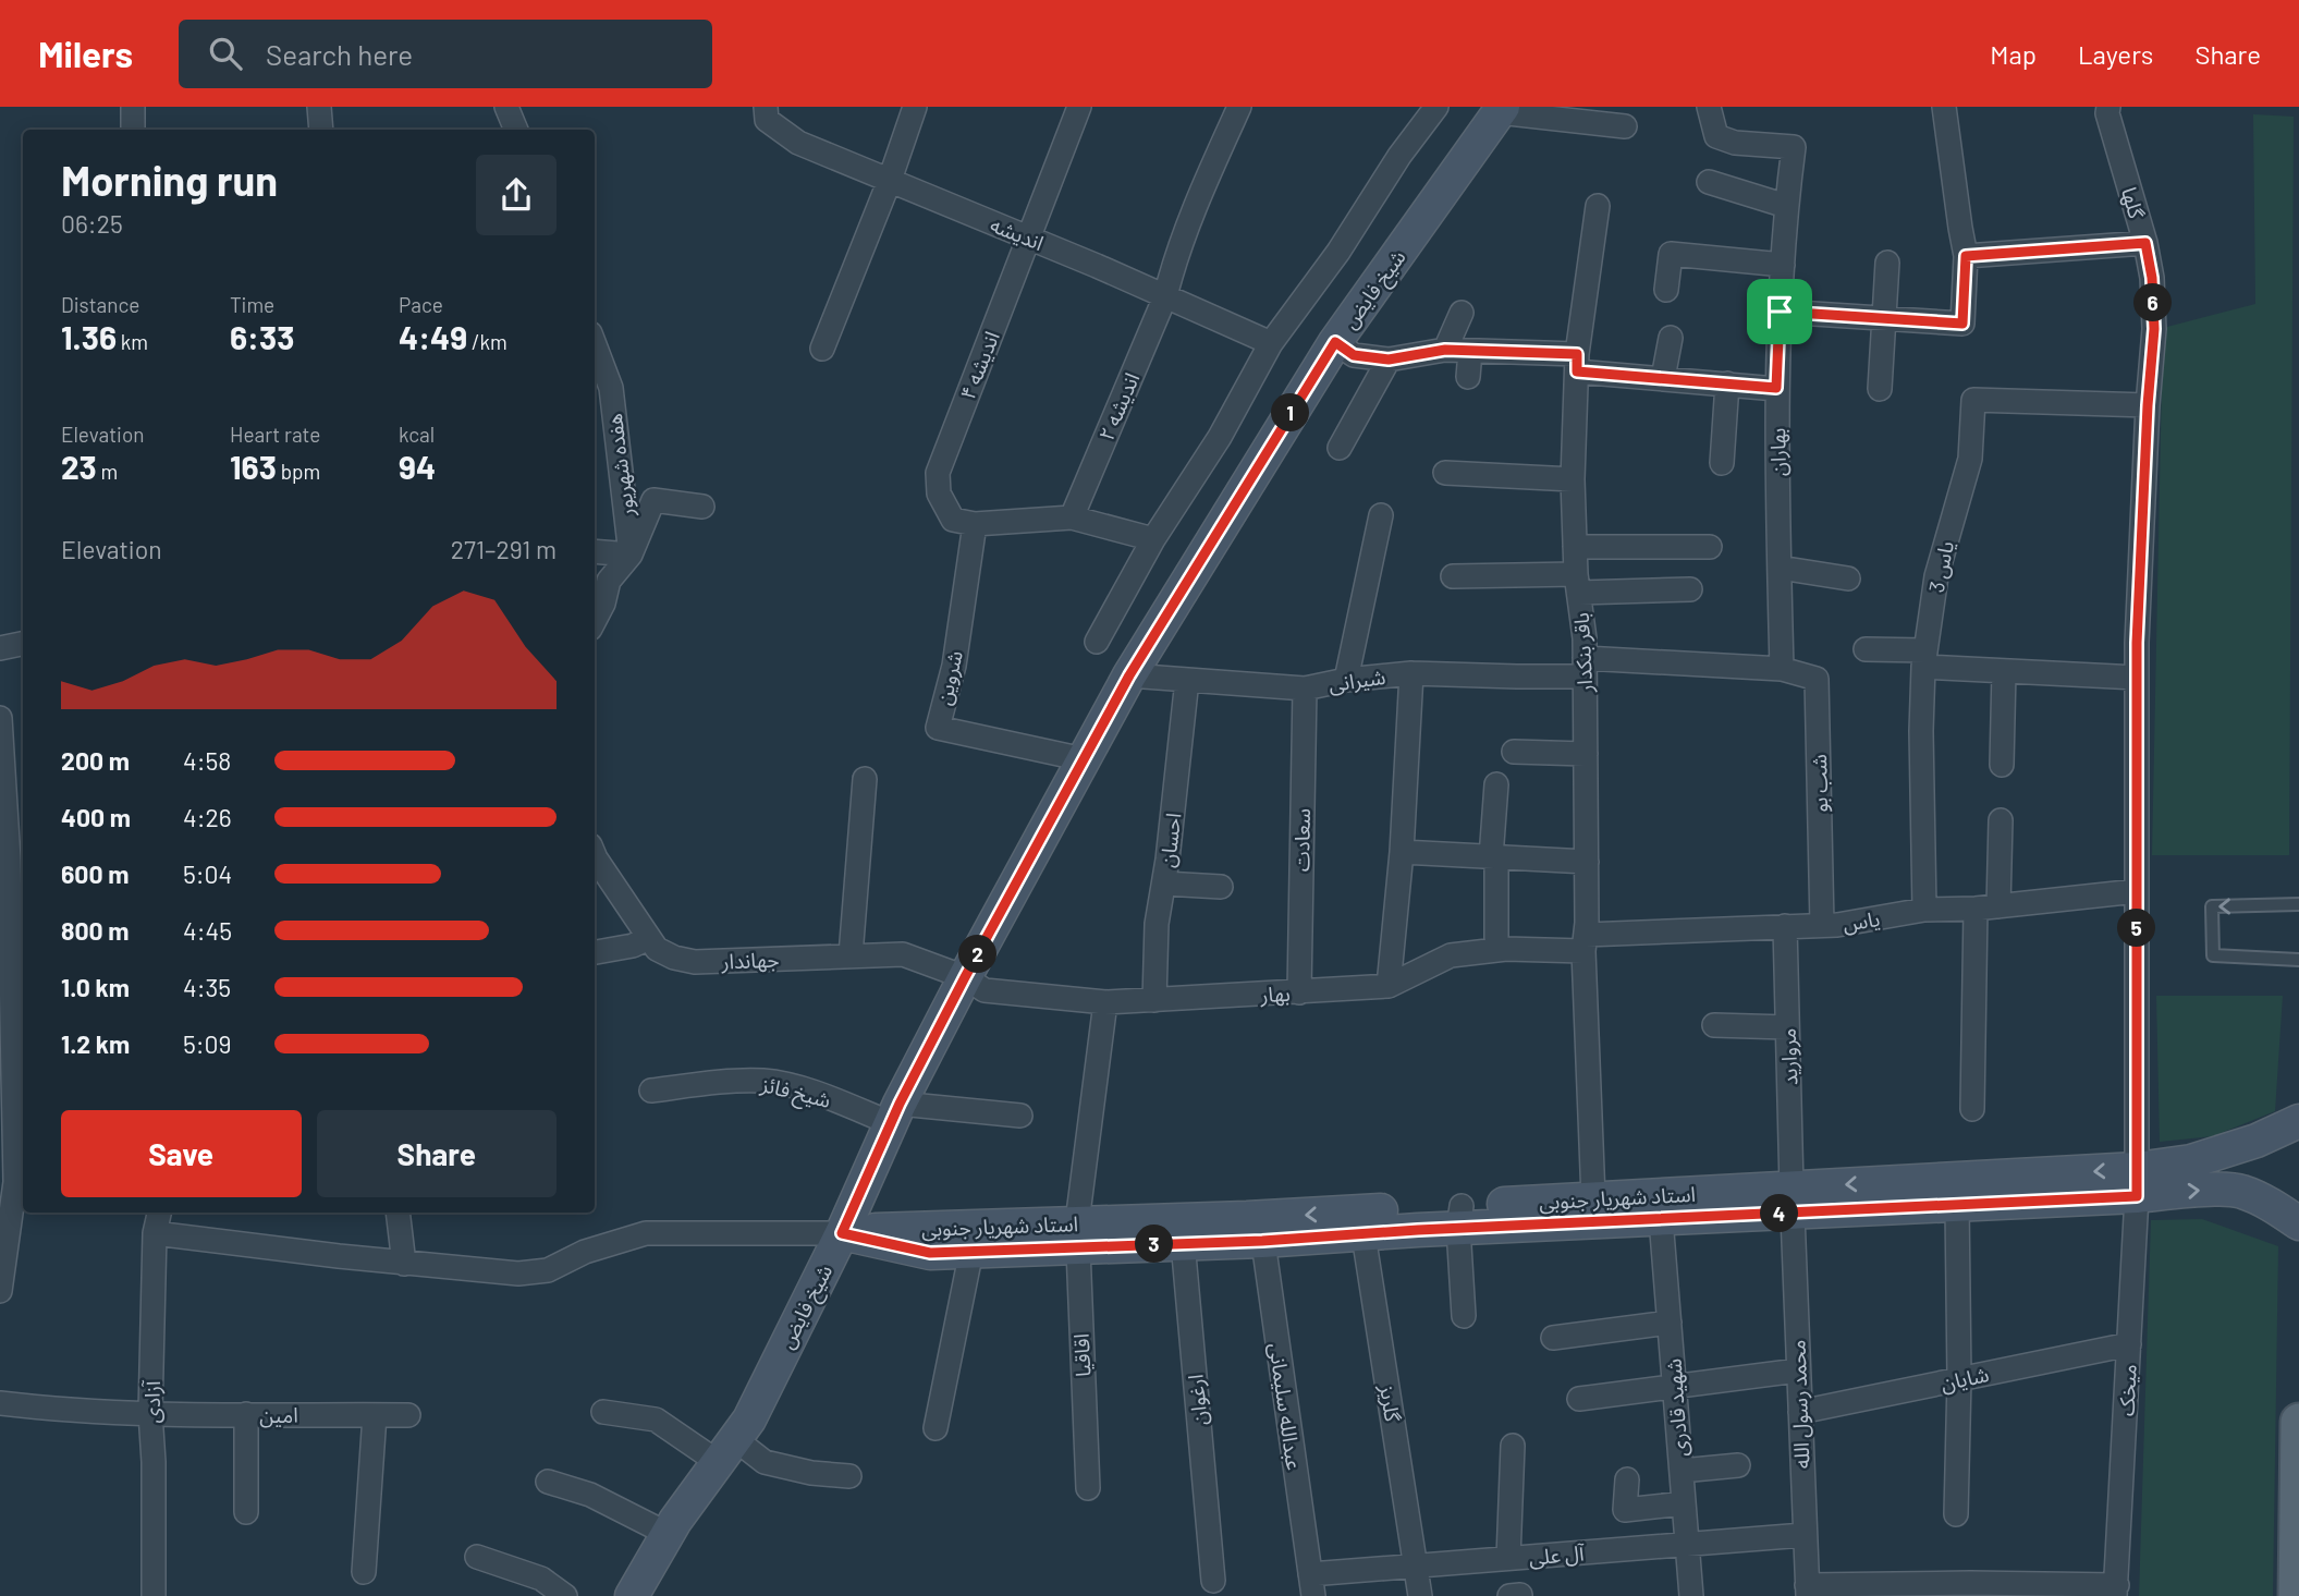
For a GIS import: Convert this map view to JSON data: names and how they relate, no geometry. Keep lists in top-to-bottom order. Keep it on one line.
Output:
{"streets":{"street":["گلها","اندیشه","شیخ فایض","اندیشه ۴","اندیشه ۲","بهاران","هفده شهریور","یاس 3","باقر بنکدار","شروین","شیرانی","شب بو","احسان","سعادت","یاس","جهاندار","بهار","مروارید","شیخ فائز","استاد شهریار جنوبی","اقاقیا","شایان","میخک","ارغوان","آزادی","گلریز","محمد رسول الله","عبدالله سلیمانی","شهید قادری","امین","آل علی"]},"crossings":[["گلها","یاس 3"],["گلها","یاس"],["گلها","استاد شهریار جنوبی"],["گلها","میخک"],["اندیشه","اندیشه ۴"],["اندیشه","اندیشه ۲"],["شیخ فایض","شروین"],["شیخ فایض","شیرانی"],["شیخ فایض","جهاندار"],["شیخ فایض","بهار"],["شیخ فایض","شیخ فائز"],["شیخ فایض","استاد شهریار جنوبی"],["اندیشه ۴","شروین"],["بهاران","شب بو"],["یاس 3","یاس"],["باقر بنکدار","شیرانی"],["باقر بنکدار","یاس"],["باقر بنکدار","بهار"],["باقر بنکدار","استاد شهریار جنوبی"],["شیرانی","احسان"],["شیرانی","سعادت"],["شب بو","یاس"],["احسان","بهار"],["سعادت","بهار"],["یاس","بهار"],["یاس","مروارید"],["جهاندار","بهار"],["بهار","اقاقیا"],["مروارید","استاد شهریار جنوبی"],["مروارید","محمد رسول الله"],["استاد شهریار جنوبی","اقاقیا"],["استاد شهریار جنوبی","میخک"],["استاد شهریار جنوبی","ارغوان"],["استاد شهریار جنوبی","گلریز"],["استاد شهریار جنوبی","محمد رسول الله"],["استاد شهریار جنوبی","عبدالله سلیمانی"],["استاد شهریار جنوبی","شهید قادری"],["شایان","میخک"],["شایان","محمد رسول الله"],["آزادی","امین"],["گلریز","آل علی"],["محمد رسول الله","آل علی"],["عبدالله سلیمانی","آل علی"],["شهید قادری","آل علی"]],"page":{"header":"Milers","search":"Search here","nav":["Map","Layers","Share"],"heading":["Morning run","06:25"],"stats":[["Distance","1.36 km"],["Time","6:33"],["Pace","4:49 /km"],["Elevation","23 m"],["Heart rate","163 bpm"],["kcal","94"]],"pins":["6","1","5","2","4","3"],"chart":["Elevation","271–291 m"],"list":[{"name":"200 m","note":"4:58"},{"name":"400 m","note":"4:26"},{"name":"600 m","note":"5:04"},{"name":"800 m","note":"4:45"},{"name":"1.0 km","note":"4:35"},{"name":"1.2 km","note":"5:09"}],"buttons":["Save","Share"]}}
